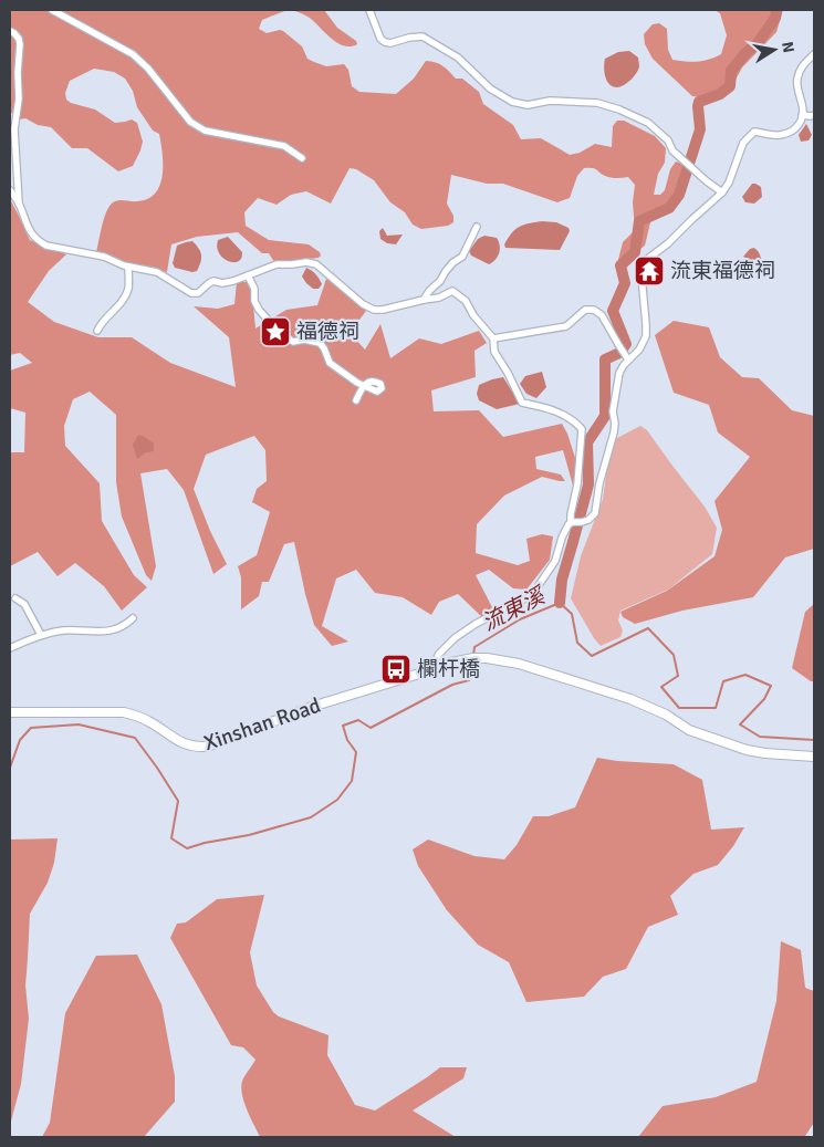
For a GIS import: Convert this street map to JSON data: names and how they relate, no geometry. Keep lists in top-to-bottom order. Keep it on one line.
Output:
{"streets":{"street":["Xinshan Road"]},"water":["流東溪"],"places":{"temple":["流東福德祠"],"place":["福德祠"],"bus stop":["欄杆橋"]},"north":"right"}
